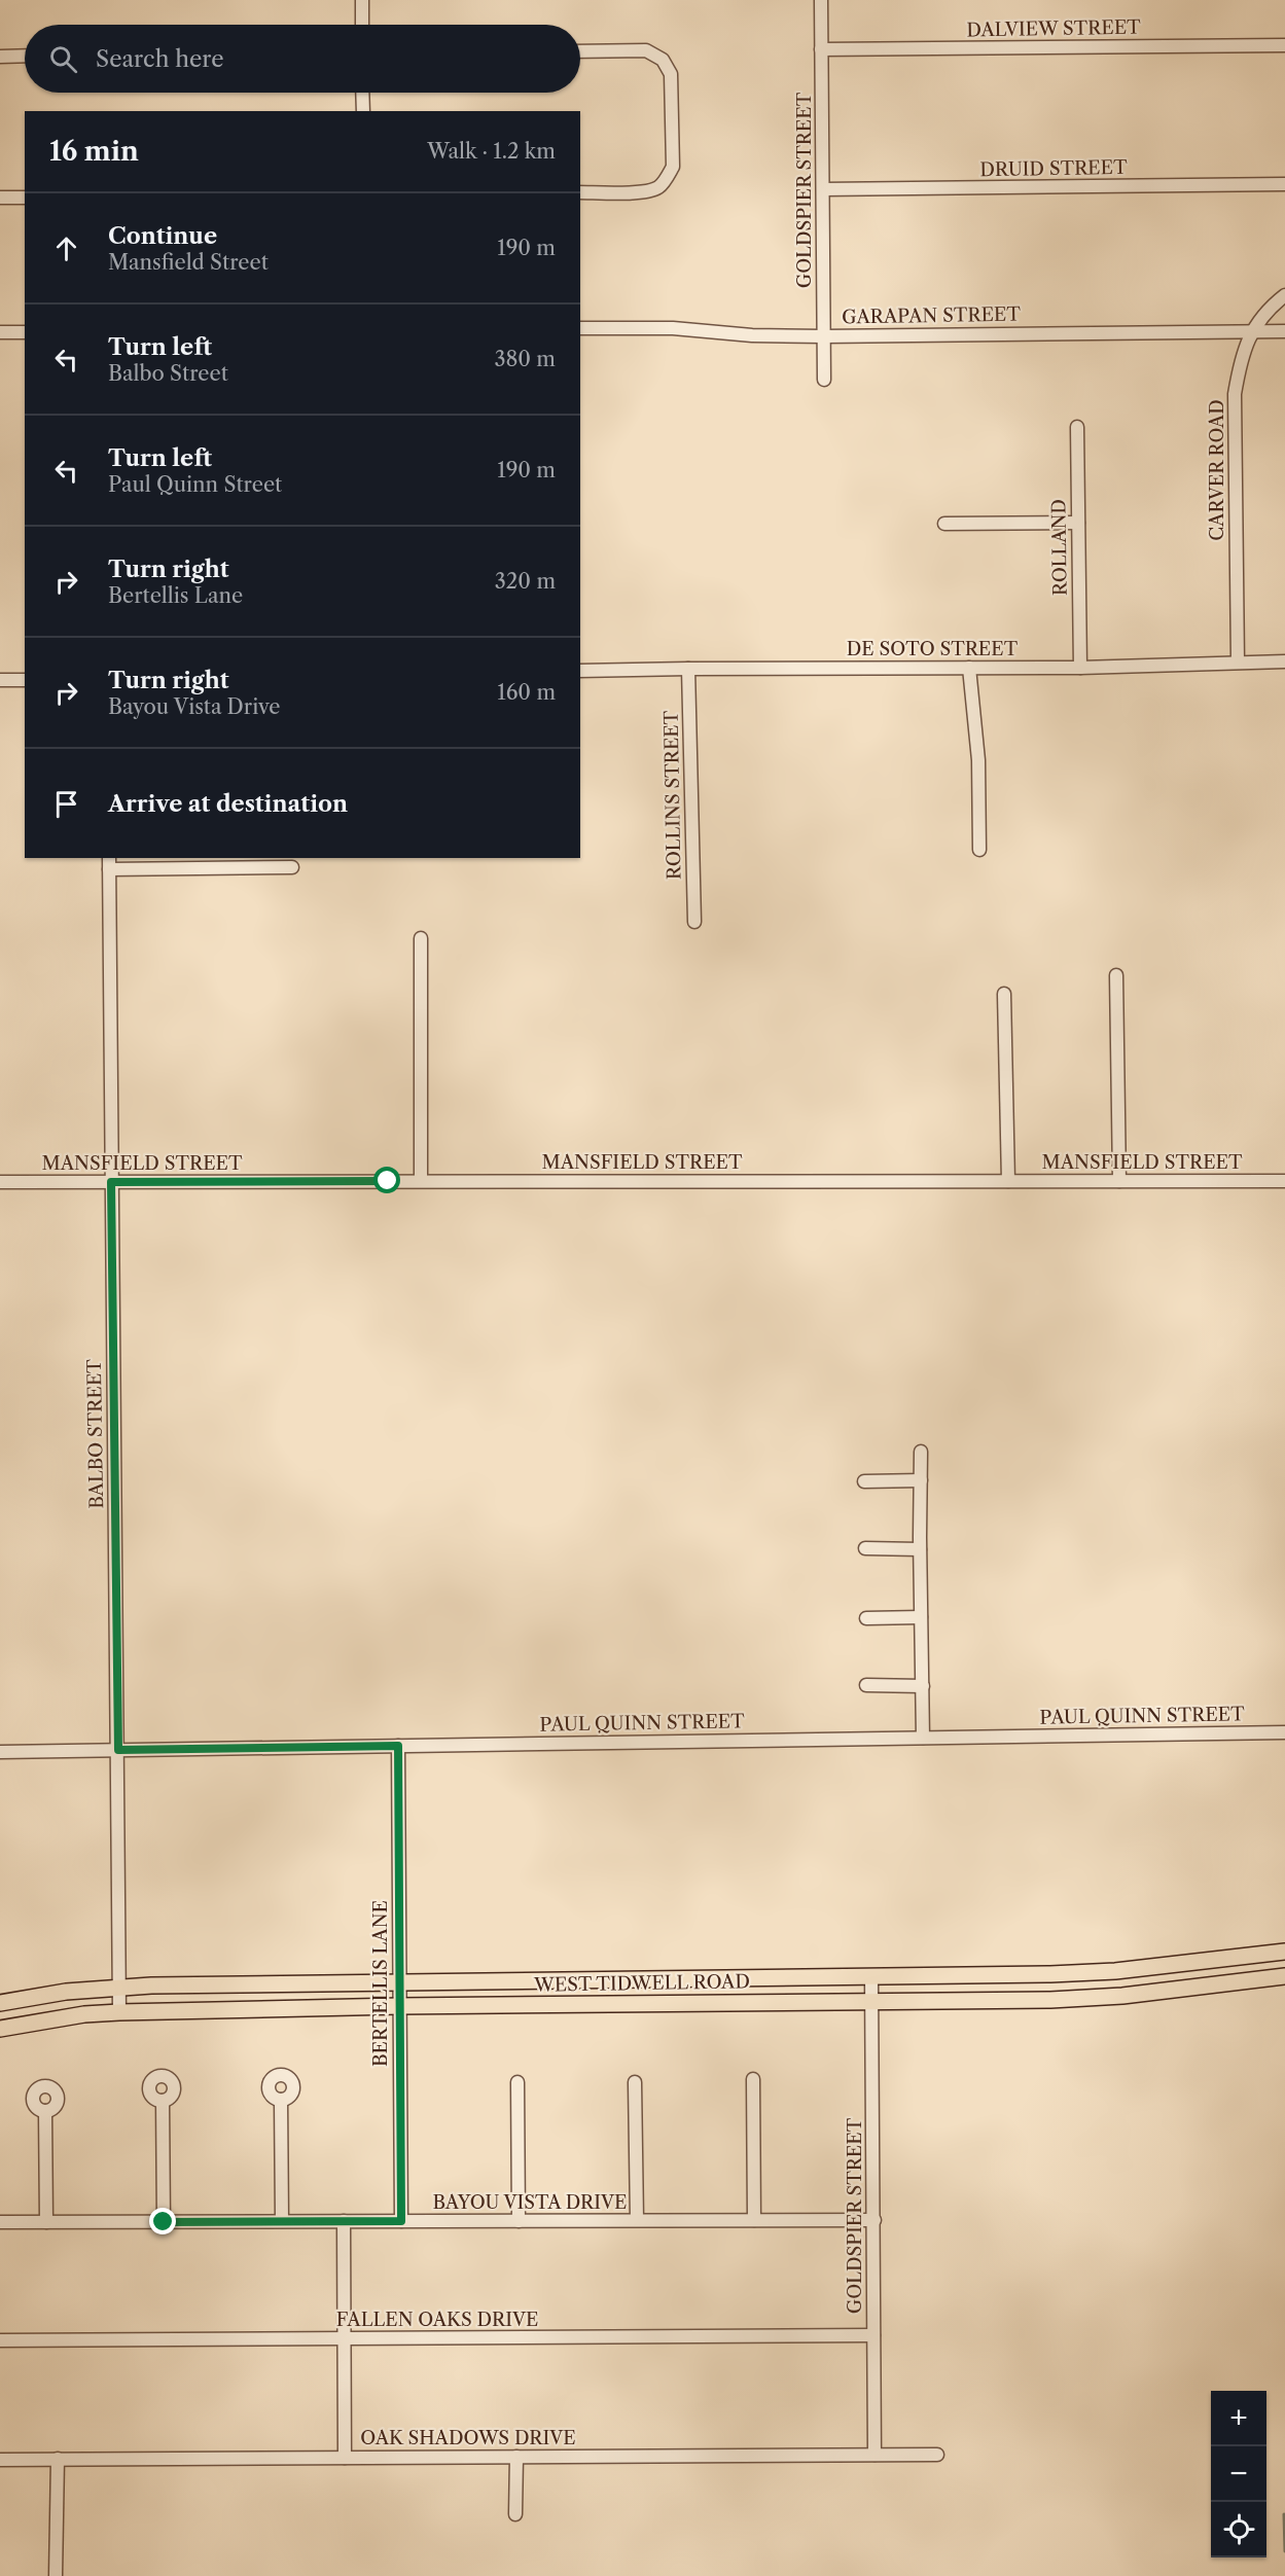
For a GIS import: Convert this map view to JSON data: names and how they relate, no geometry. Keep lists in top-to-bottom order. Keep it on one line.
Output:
{"streets":{"main road":["WEST TIDWELL ROAD"],"street":["DALVIEW STREET","DRUID STREET","GOLDSPIER STREET","GARAPAN STREET","CARVER ROAD","ROLLAND","DE SOTO STREET","ROLLINS STREET","MANSFIELD STREET","BALBO STREET","PAUL QUINN STREET","BERTELLIS LANE","BAYOU VISTA DRIVE","FALLEN OAKS DRIVE","OAK SHADOWS DRIVE"]},"crossings":[["DALVIEW STREET","GOLDSPIER STREET"],["DRUID STREET","GOLDSPIER STREET"],["GOLDSPIER STREET","GARAPAN STREET"],["GOLDSPIER STREET","WEST TIDWELL ROAD"],["GOLDSPIER STREET","BAYOU VISTA DRIVE"],["GOLDSPIER STREET","FALLEN OAKS DRIVE"],["GOLDSPIER STREET","OAK SHADOWS DRIVE"],["GARAPAN STREET","CARVER ROAD"],["CARVER ROAD","DE SOTO STREET"],["ROLLAND","DE SOTO STREET"],["DE SOTO STREET","ROLLINS STREET"],["MANSFIELD STREET","BALBO STREET"],["BALBO STREET","PAUL QUINN STREET"],["BALBO STREET","WEST TIDWELL ROAD"],["PAUL QUINN STREET","BERTELLIS LANE"],["BERTELLIS LANE","WEST TIDWELL ROAD"],["BERTELLIS LANE","BAYOU VISTA DRIVE"]],"page":{"search":"Search here","heading":["16 min","Walk · 1.2 km"],"list":[["Continue","Mansfield Street","190 m"],["Turn left","Balbo Street","380 m"],["Turn left","Paul Quinn Street","190 m"],["Turn right","Bertellis Lane","320 m"],["Turn right","Bayou Vista Drive","160 m"],"Arrive at destination"],"map_buttons":["+","−"]}}
